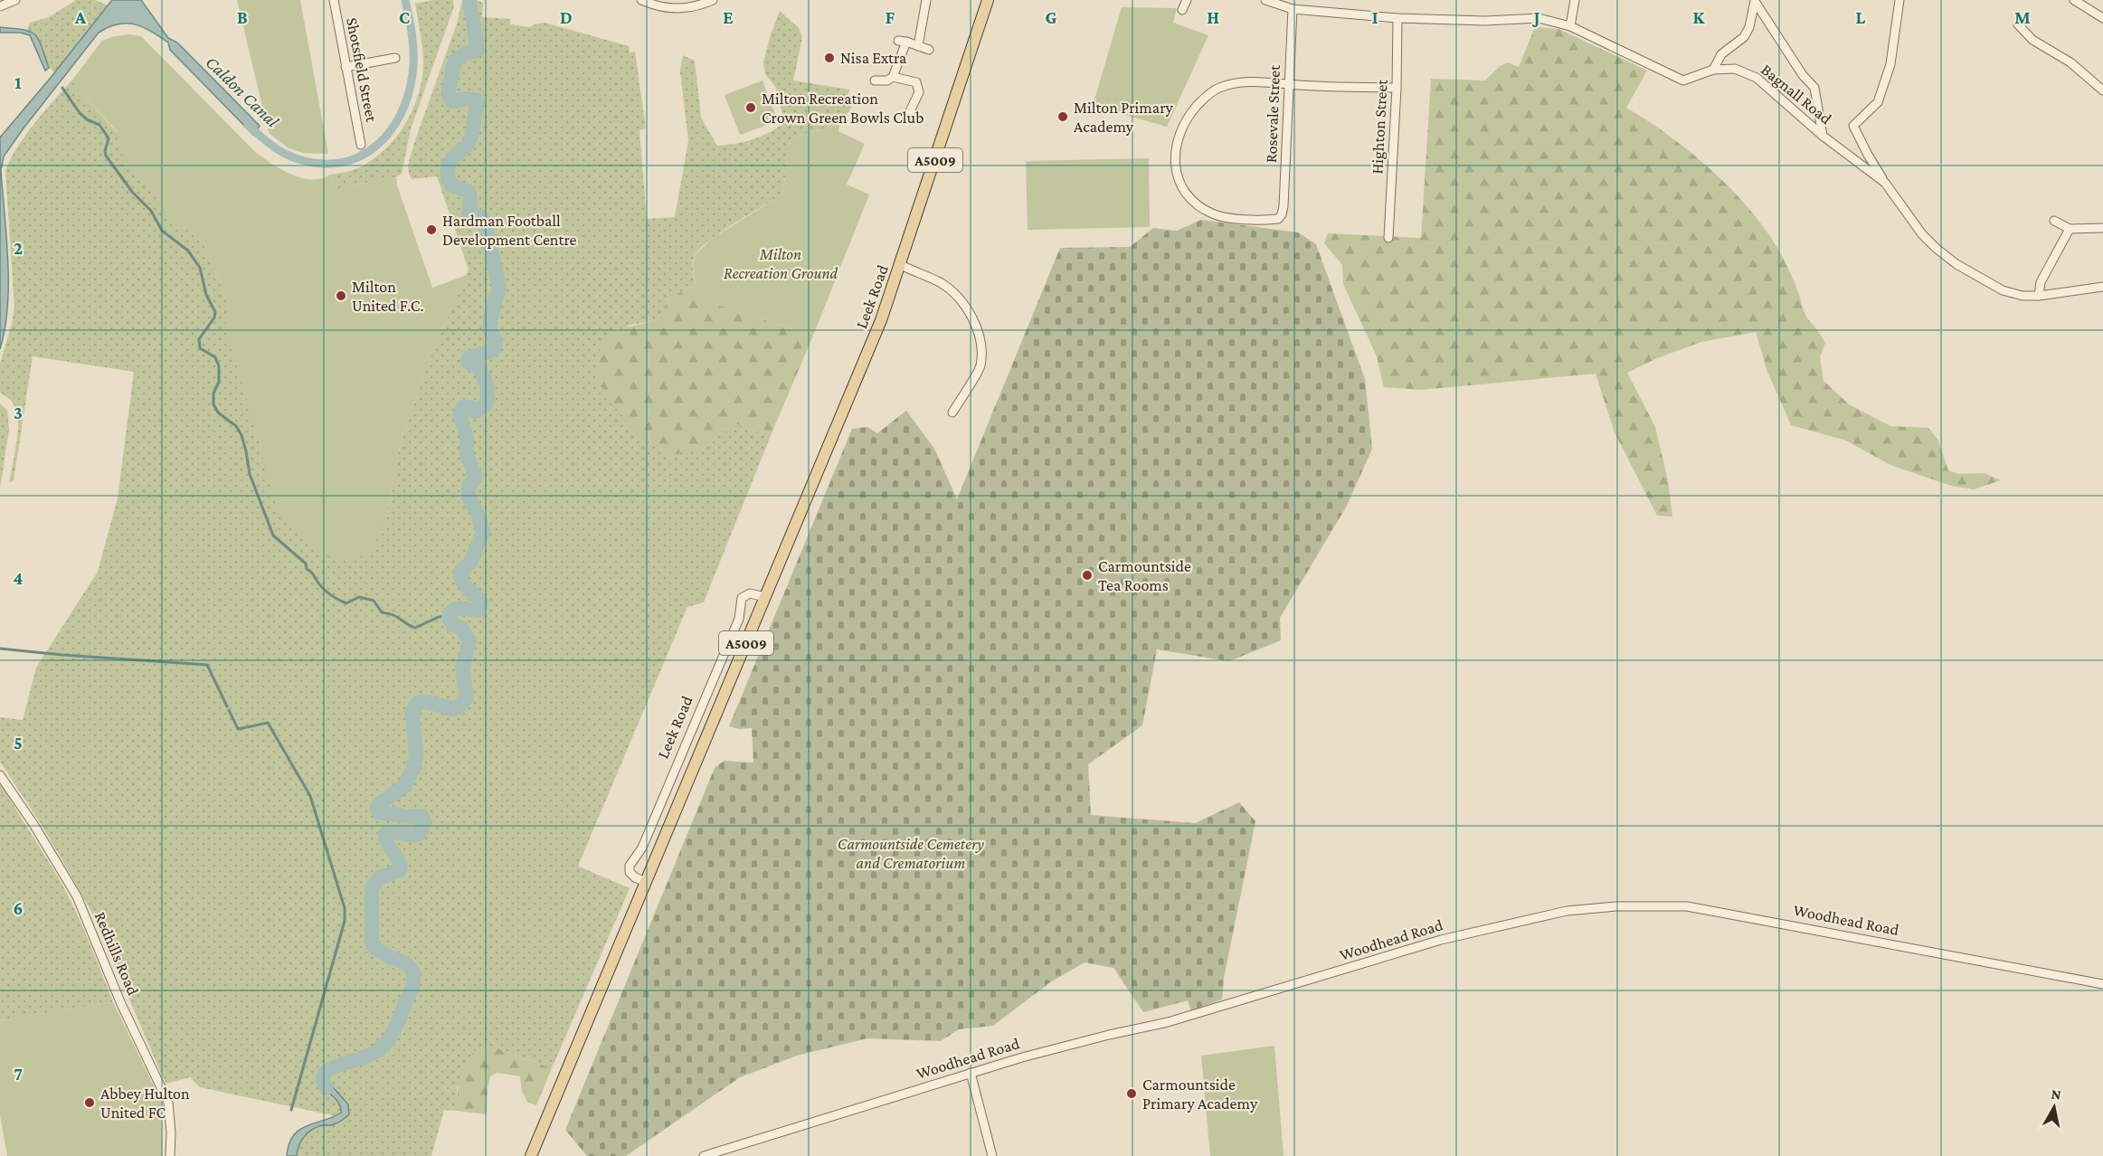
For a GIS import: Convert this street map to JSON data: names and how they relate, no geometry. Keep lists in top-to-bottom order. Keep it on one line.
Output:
{"streets":{"main road":["A5009","Leek Road"],"street":["Shotsfield Street","Bagnall Road","Rosevale Street","Highton Street","Woodhead Road","Redhills Road"]},"crossings":[["Bagnall Road","Rosevale Street"],["Bagnall Road","Highton Street"]],"water":["Caldon Canal"],"parks":["Milton Recreation Ground","Carmountside Cemetery and Crematorium"],"places":["Nisa Extra","Milton Recreation Crown Green Bowls Club","Milton Primary Academy","Hardman Football Development Centre","Milton United F.C.","Carmountside Tea Rooms","Carmountside Primary Academy","Abbey Hulton United FC"],"north":"top","grid":{"columns":["A","B","C","D","E","F","G","H","I","J","K","L","M"],"rows":["1","2","3","4","5","6","7"]}}
